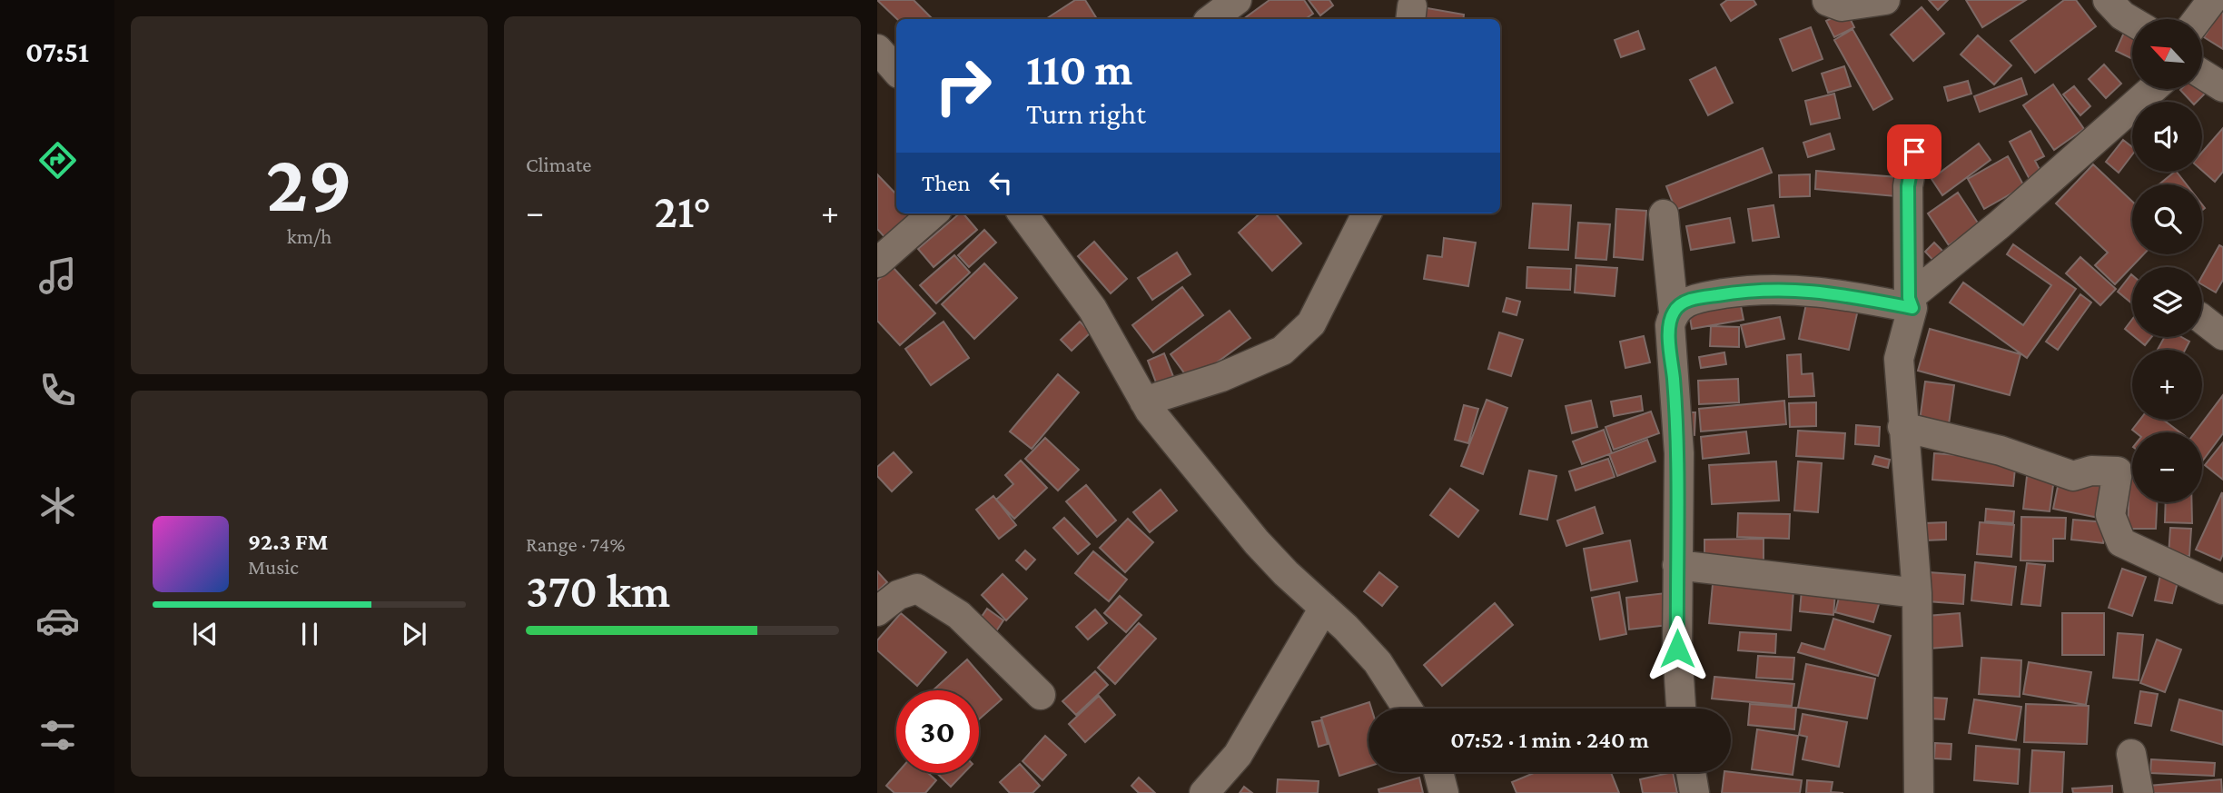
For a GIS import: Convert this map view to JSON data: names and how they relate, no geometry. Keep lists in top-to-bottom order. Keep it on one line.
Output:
{"north":"top left","page":{"tabs":"07:51","tile":[["29","km/h"],"Climate",["Range · 74%","370 km"]],"map_buttons":["+","−"],"turn":["110 m","Turn right"],"then":"Then","heat":["−","21°","+"],"song":["92.3 FM","Music"],"limit":"30","trip":"07:52 · 1 min · 240 m"}}
